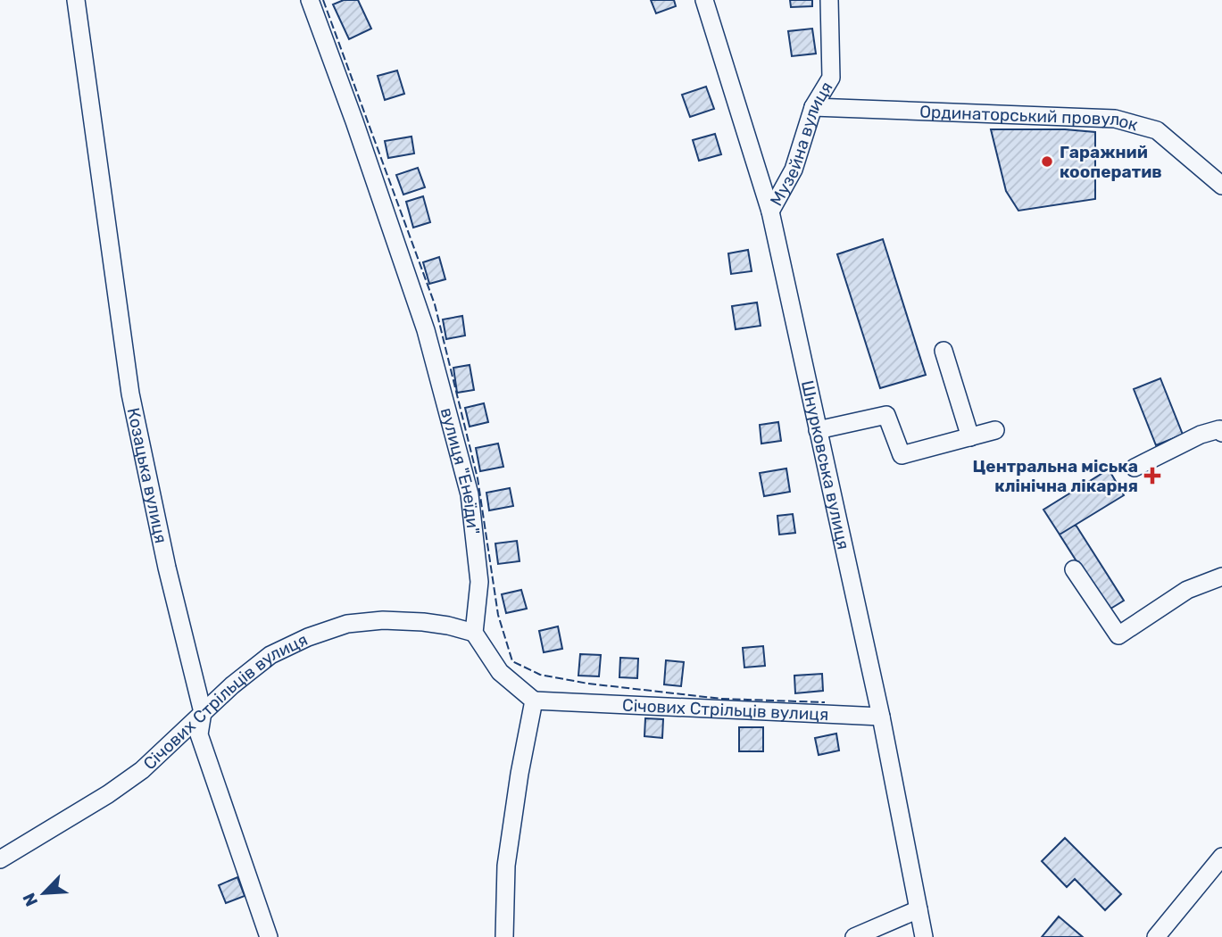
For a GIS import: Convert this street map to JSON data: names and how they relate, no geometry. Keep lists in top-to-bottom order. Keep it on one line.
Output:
{"streets":{"street":["Ординаторський провулок","Музейна вулиця","Шнурковська вулиця","вулиця \"Енеїди\"","Козацька вулиця","Січових Стрільців вулиця"]},"crossings":[["Ординаторський провулок","Музейна вулиця"],["Музейна вулиця","Шнурковська вулиця"],["Шнурковська вулиця","Січових Стрільців вулиця"],["вулиця \"Енеїди\"","Січових Стрільців вулиця"],["Козацька вулиця","Січових Стрільців вулиця"]],"places":{"other":["Гаражний кооператив"],"health":["Центральна міська клінічна лікарня"]},"north":"bottom left"}
